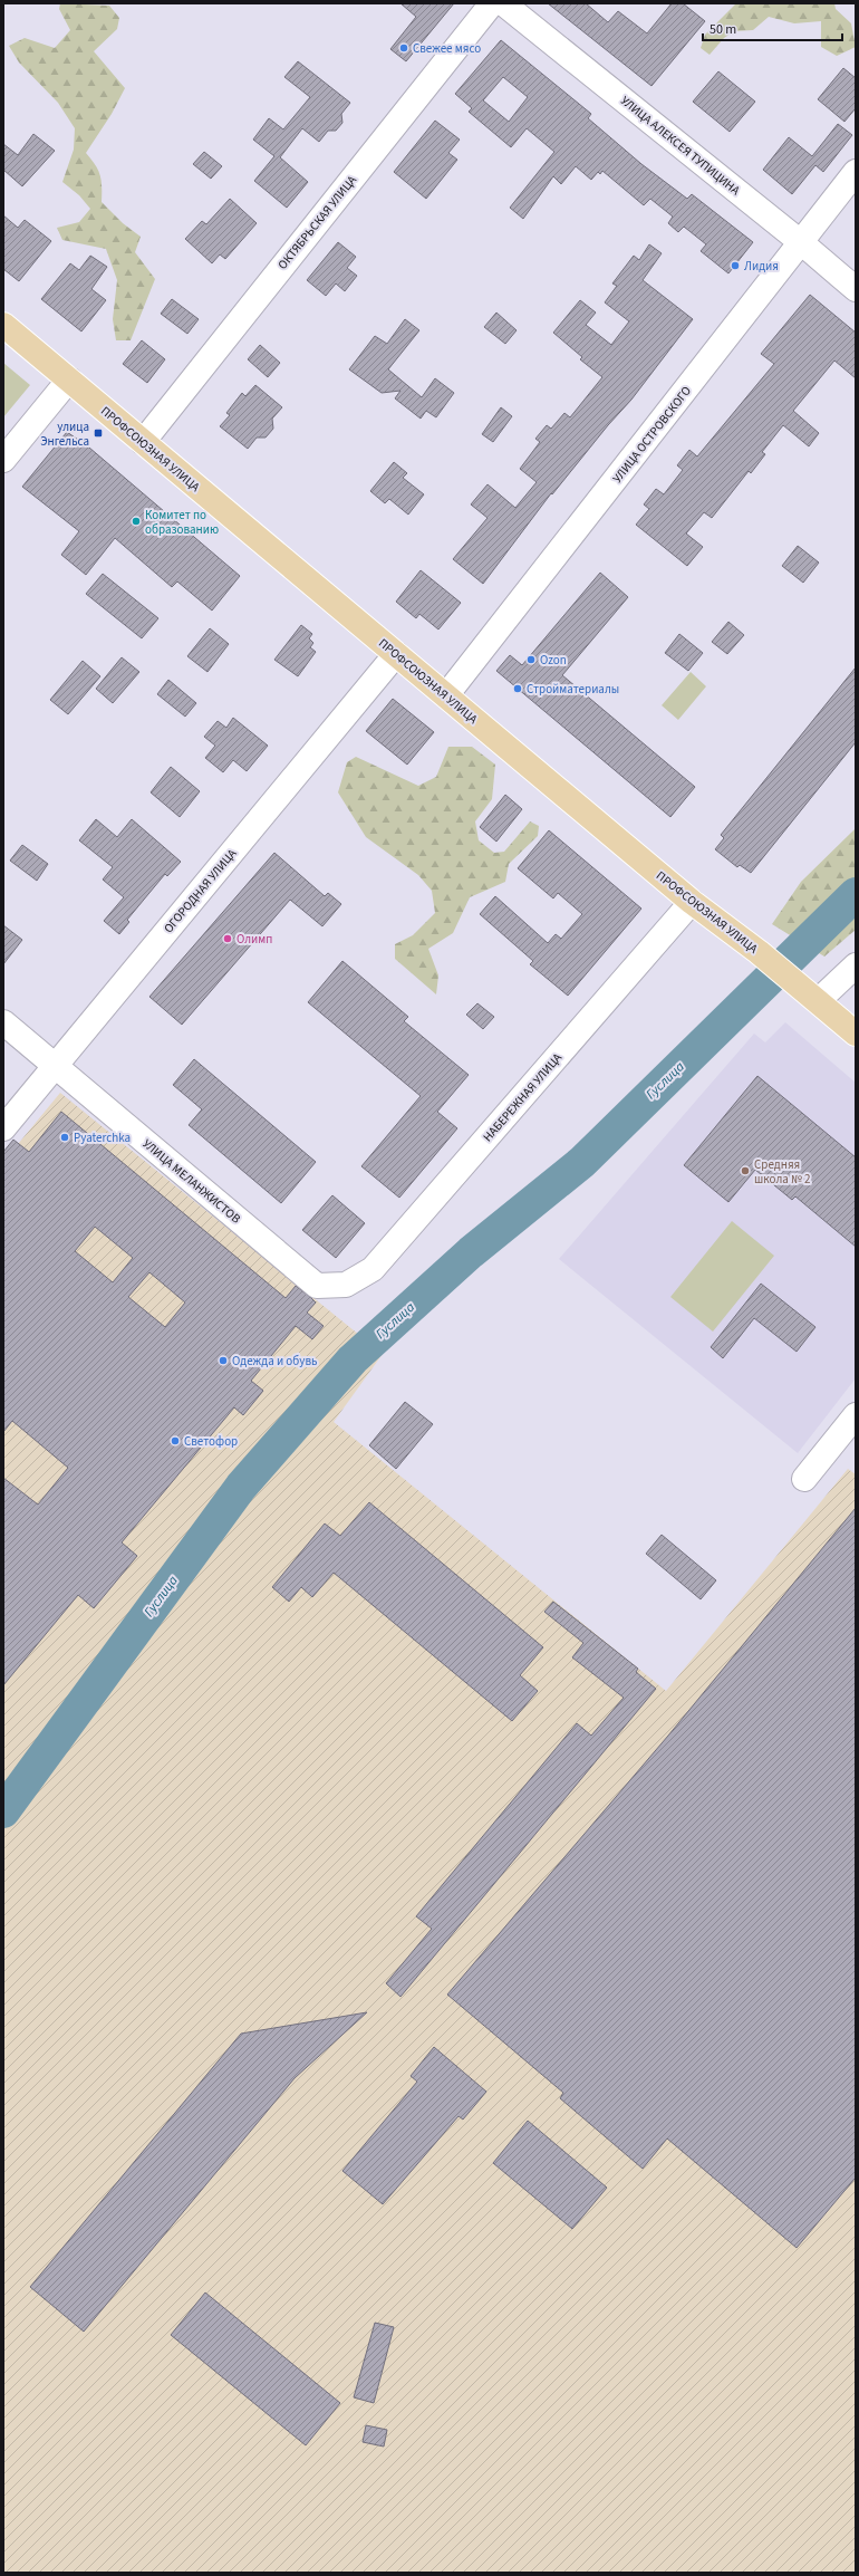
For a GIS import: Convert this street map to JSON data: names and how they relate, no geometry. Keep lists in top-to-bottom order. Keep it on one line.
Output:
{"streets":{"main road":["ПРОФСОЮЗНАЯ УЛИЦА"],"street":["УЛИЦА АЛЕКСЕЯ ТУПИЦИНА","ОКТЯБРЬСКАЯ УЛИЦА","УЛИЦА ОСТРОВСКОГО","ОГОРОДНАЯ УЛИЦА","НАБЕРЕЖНАЯ УЛИЦА","УЛИЦА МЕЛАНЖИСТОВ"]},"crossings":[["УЛИЦА АЛЕКСЕЯ ТУПИЦИНА","УЛИЦА ОСТРОВСКОГО"],["ОКТЯБРЬСКАЯ УЛИЦА","ПРОФСОЮЗНАЯ УЛИЦА"],["УЛИЦА ОСТРОВСКОГО","ПРОФСОЮЗНАЯ УЛИЦА"],["ПРОФСОЮЗНАЯ УЛИЦА","ОГОРОДНАЯ УЛИЦА"],["ПРОФСОЮЗНАЯ УЛИЦА","НАБЕРЕЖНАЯ УЛИЦА"],["ОГОРОДНАЯ УЛИЦА","УЛИЦА МЕЛАНЖИСТОВ"],["НАБЕРЕЖНАЯ УЛИЦА","УЛИЦА МЕЛАНЖИСТОВ"]],"water":["Гуслица"],"places":{"other":["Свежее мясо","Лидия","Комитет по образованию","Ozon","Стройматериалы","Олимп","Pyaterchka","Средняя школа № 2","Одежда и обувь","Светофор"],"transit":["улица Энгельса"]},"scale_bar":"50 m"}
